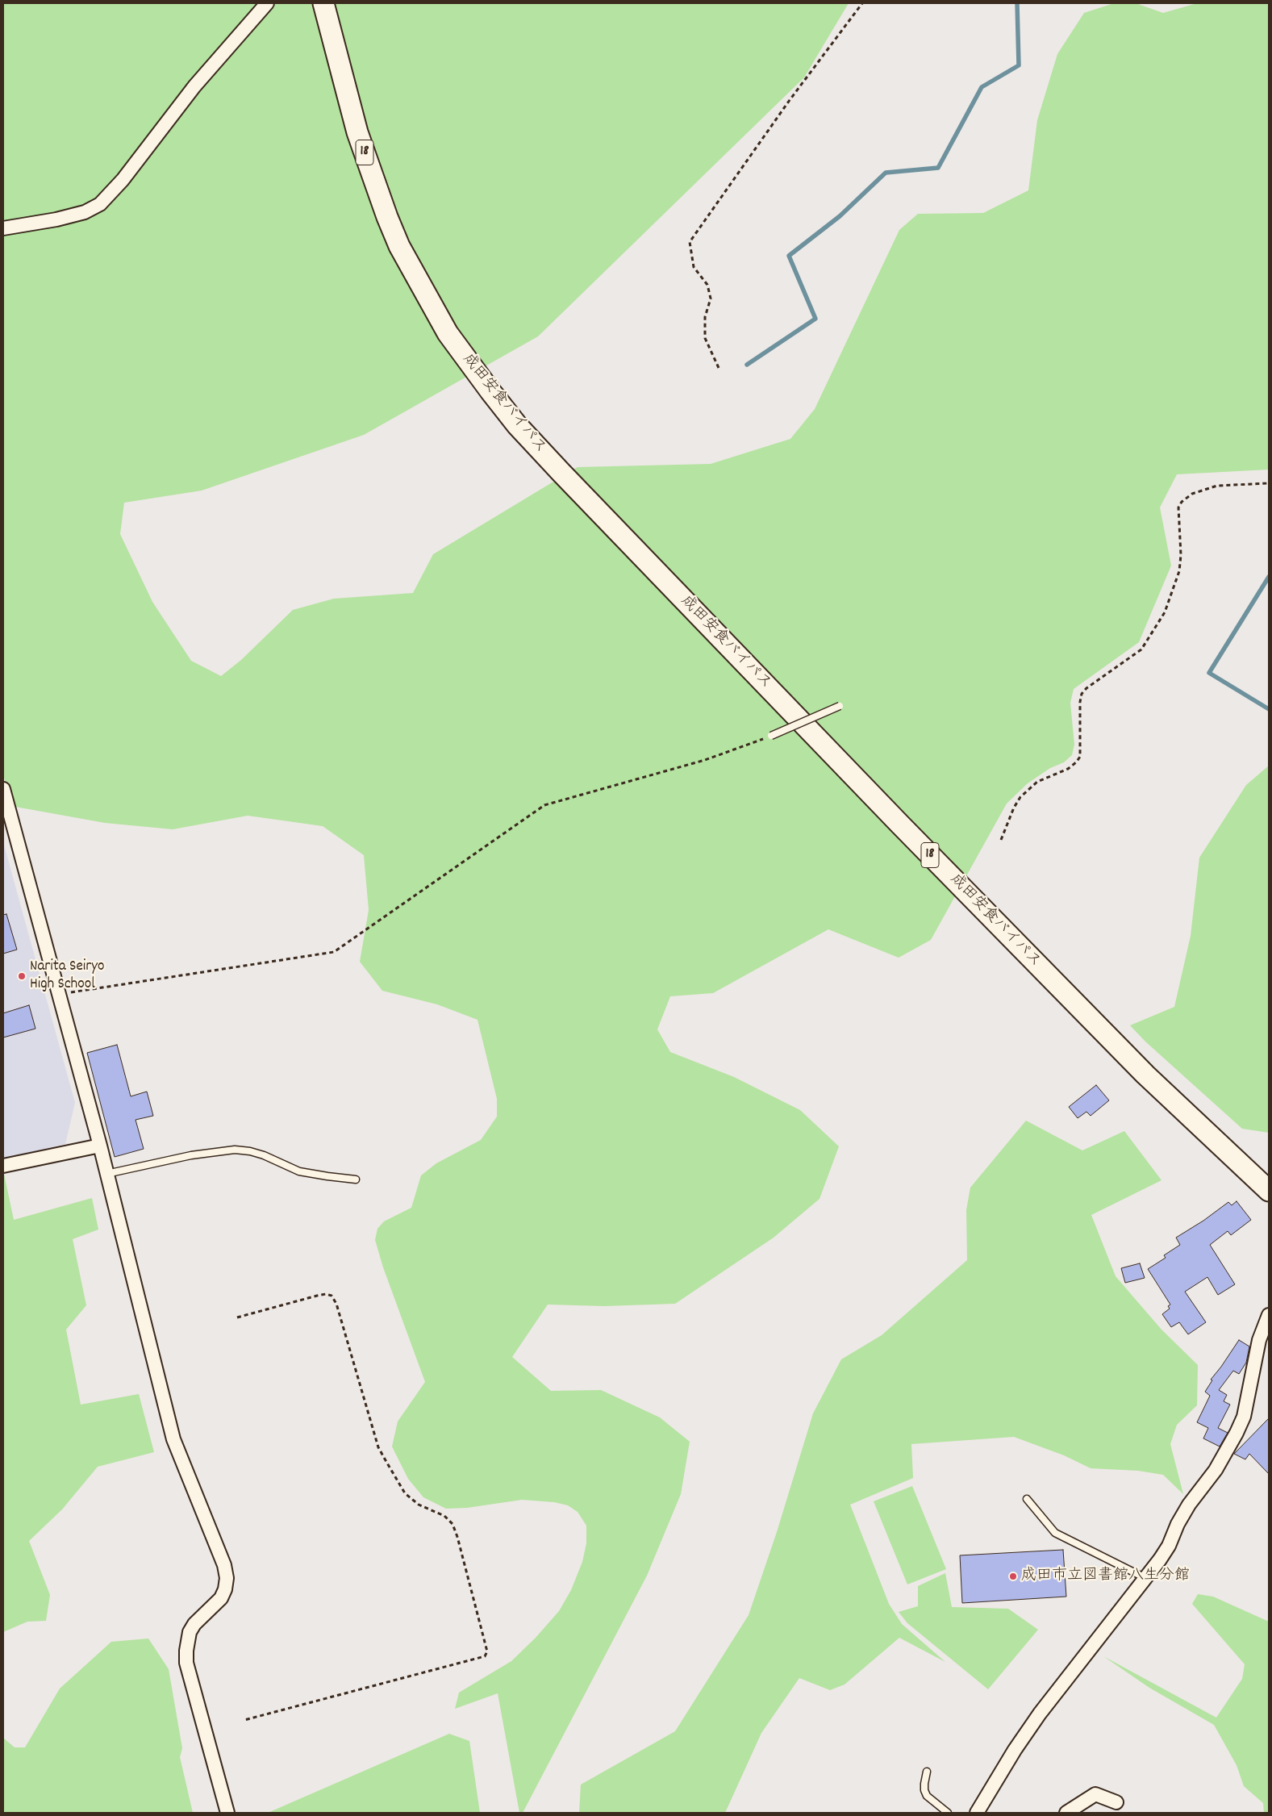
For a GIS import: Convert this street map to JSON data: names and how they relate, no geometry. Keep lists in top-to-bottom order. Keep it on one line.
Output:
{"streets":{"main road":["18","成田安食バイパス"]},"places":["Narita Seiryo High School","成田市立図書館八生分館"]}
